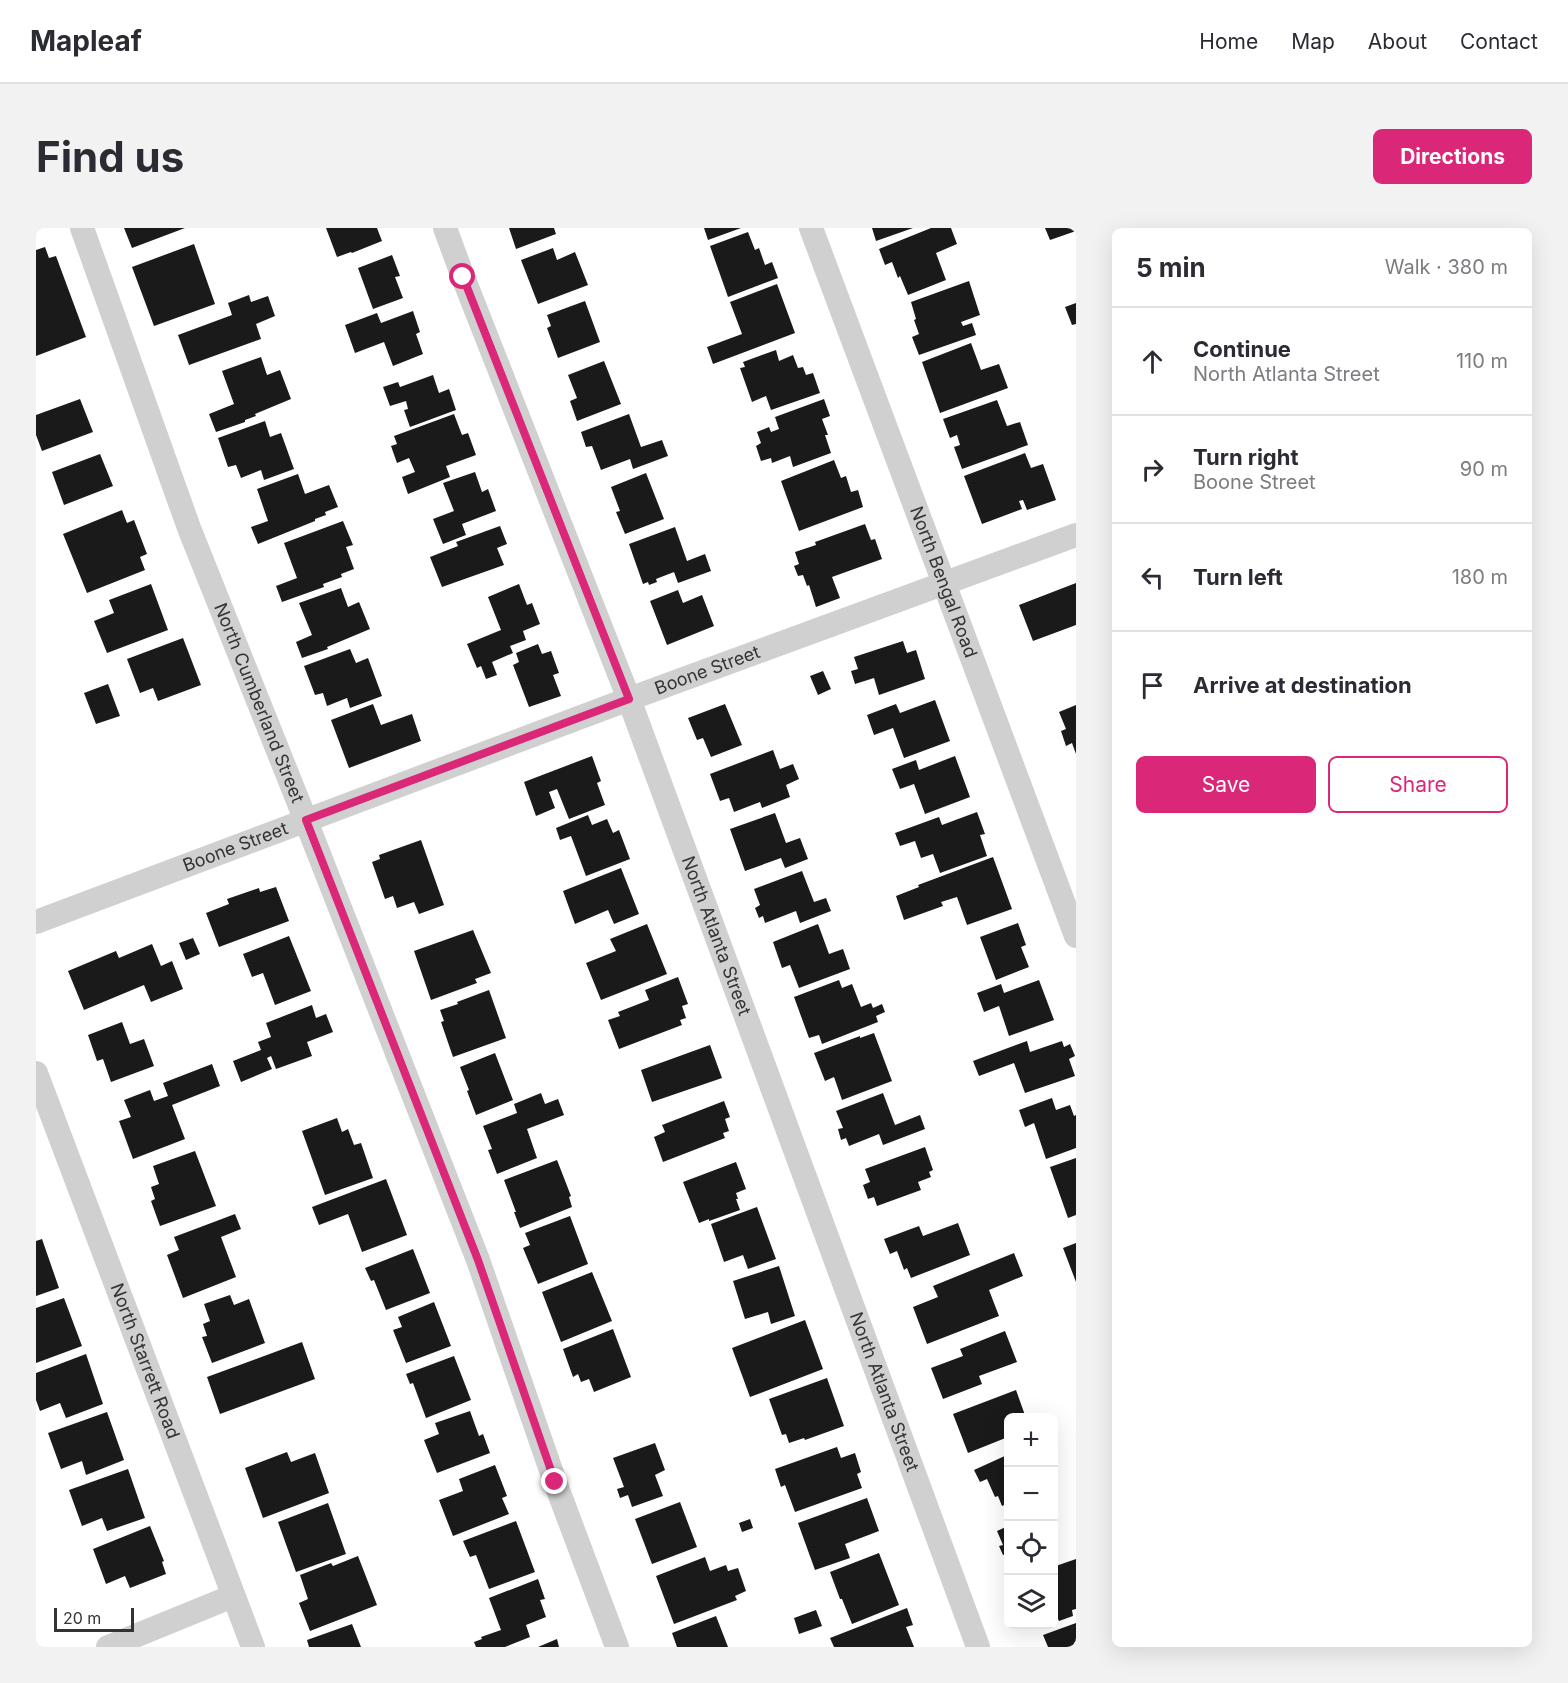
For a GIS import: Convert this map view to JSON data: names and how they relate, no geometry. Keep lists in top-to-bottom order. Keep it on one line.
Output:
{"streets":{"street":["North Bengal Road","Boone Street","North Cumberland Street","North Atlanta Street","North Starrett Road"]},"crossings":[["North Bengal Road","Boone Street"],["Boone Street","North Cumberland Street"],["Boone Street","North Atlanta Street"]],"scale_bar":"20 m","page":{"header":"Mapleaf","nav":["Home","Map","About","Contact"],"buttons":["Directions",["Save","Share"]],"title":"Find us","heading":["5 min","Walk · 380 m"],"list":[["Continue","North Atlanta Street","110 m"],["Turn right","Boone Street","90 m"],["Turn left","180 m"],"Arrive at destination"],"map_buttons":["+","−"],"scale":"20 m"}}
